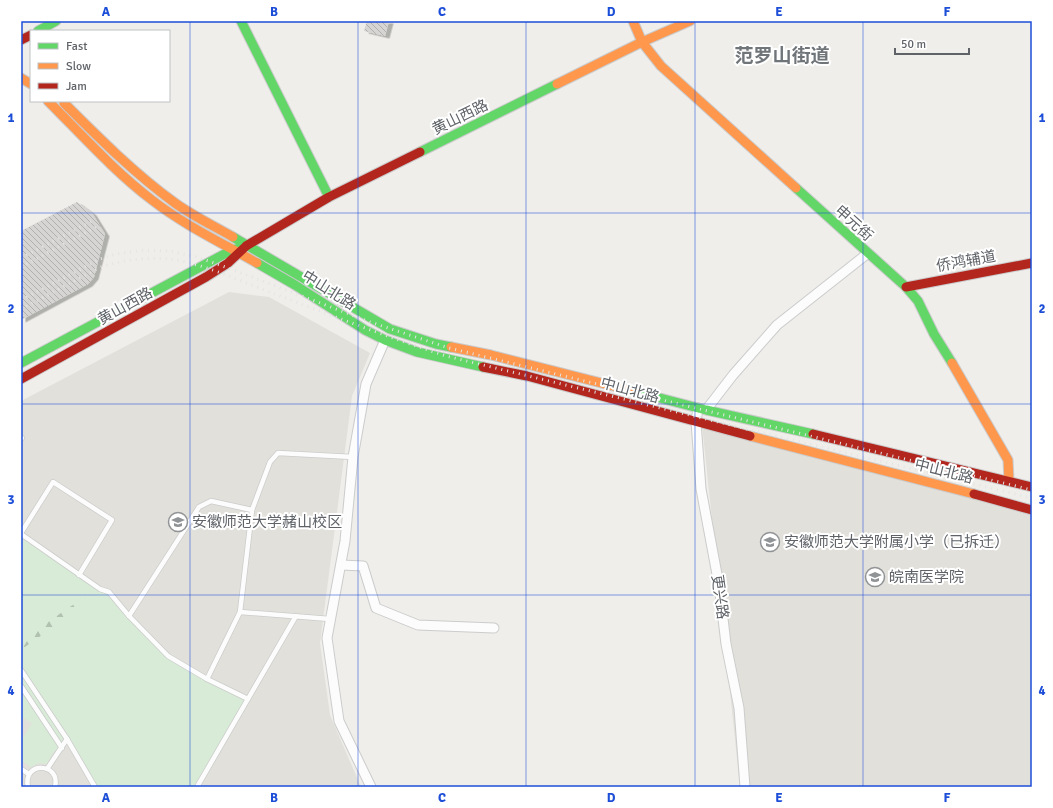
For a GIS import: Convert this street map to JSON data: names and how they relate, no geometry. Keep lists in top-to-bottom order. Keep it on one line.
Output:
{"streets":{"main road":["黄山西路","申元街","侨鸿辅道","中山北路"],"street":["更兴路"]},"crossings":[["黄山西路","申元街"],["黄山西路","中山北路"],["申元街","侨鸿辅道"],["中山北路","更兴路"]],"districts":["范罗山街道"],"places":{"school or university":["安徽师范大学赭山校区","安徽师范大学附属小学（已拆迁）","皖南医学院"]},"legend":["Fast","Slow","Jam"],"scale_bar":"50 m","grid":{"columns":["A","B","C","D","E","F"],"rows":["1","2","3","4"]}}
